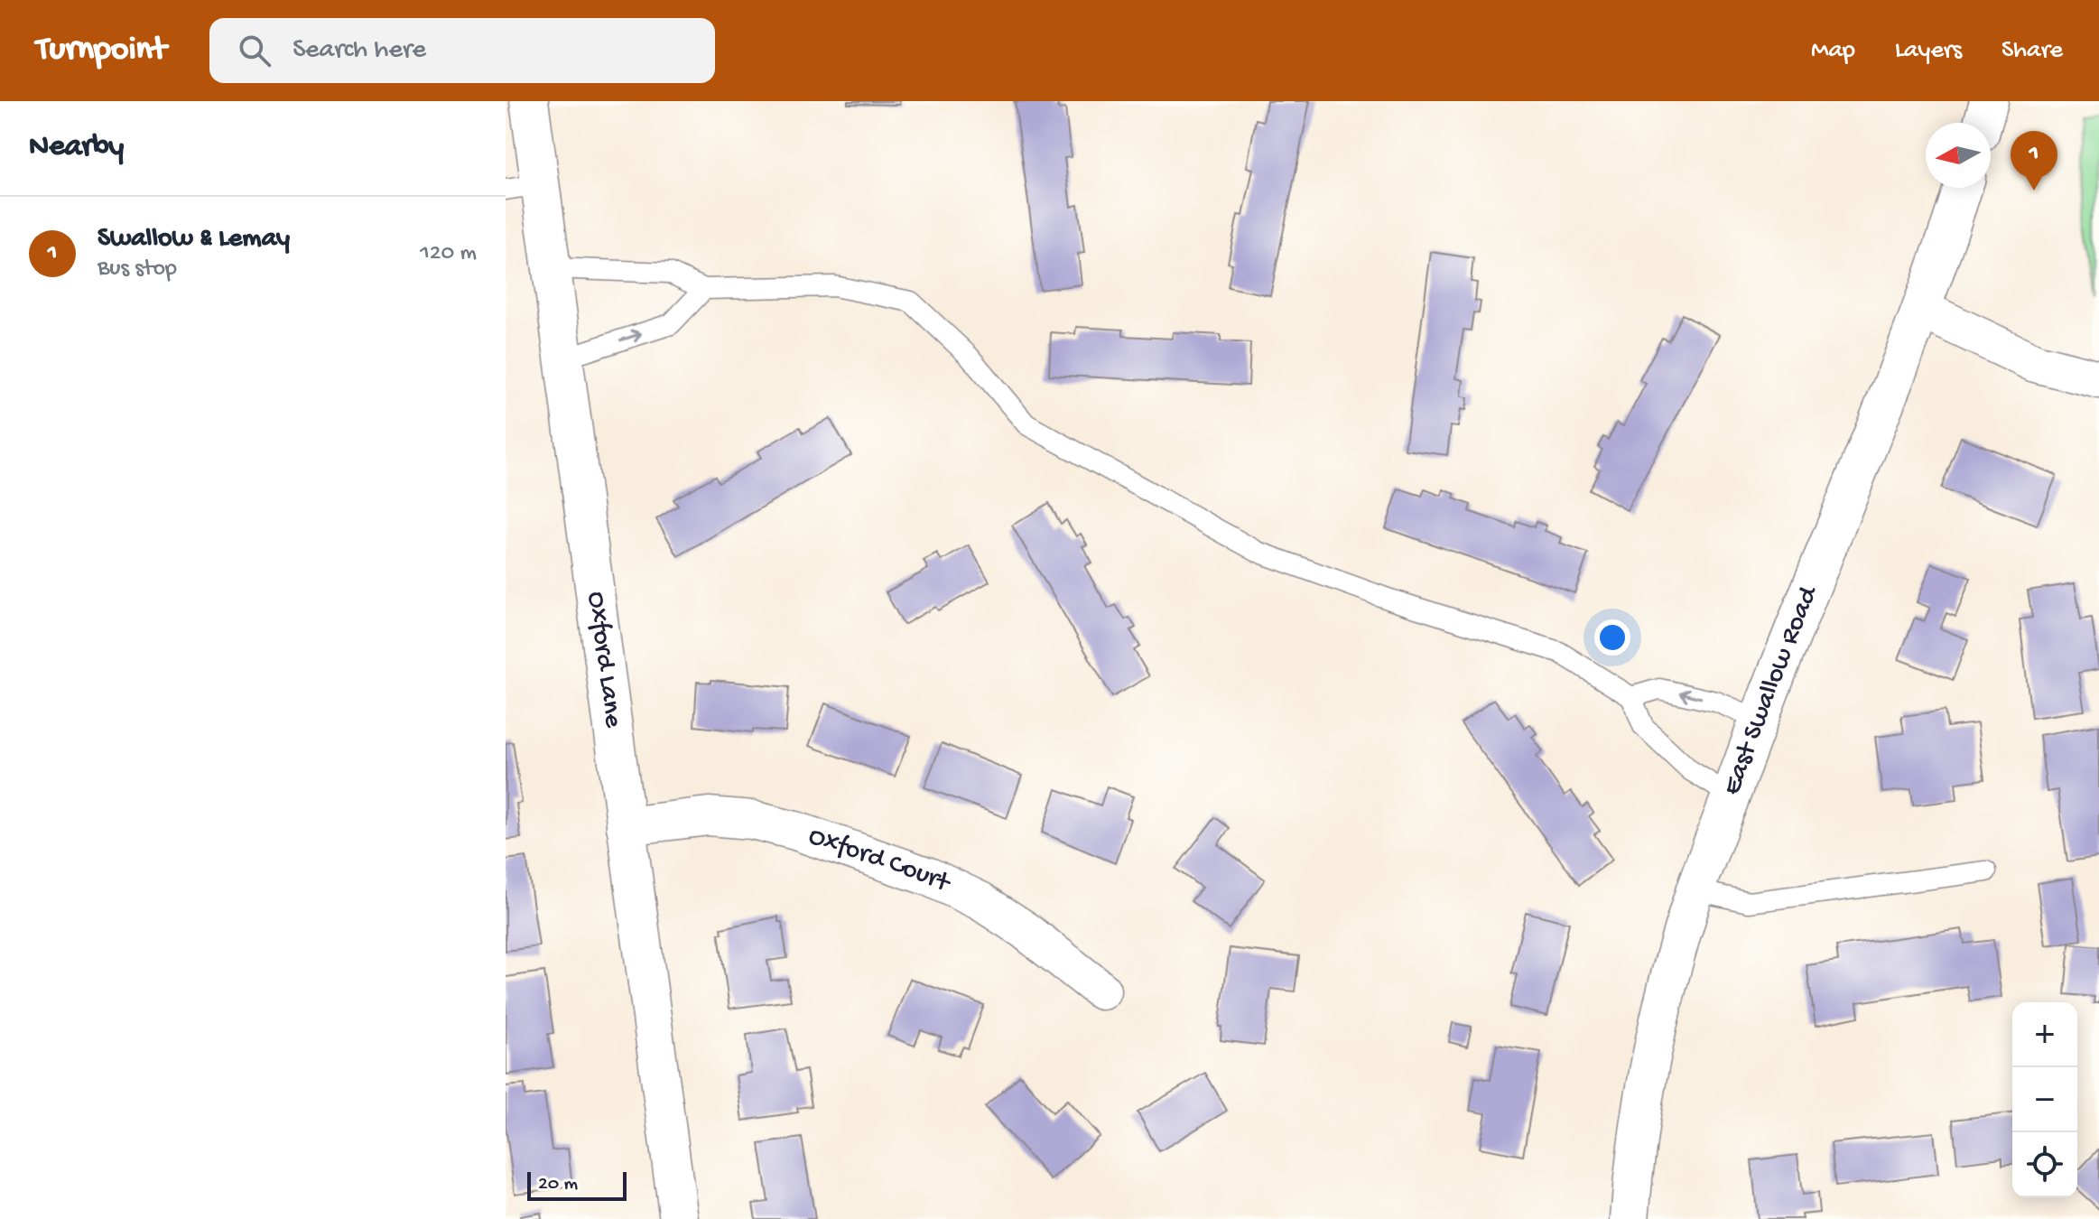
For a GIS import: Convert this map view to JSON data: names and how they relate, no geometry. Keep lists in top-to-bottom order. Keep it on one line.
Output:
{"streets":{"street":["Oxford Lane","East Swallow Road","Oxford Court"]},"crossings":[["Oxford Lane","Oxford Court"]],"scale_bar":"20 m","north":"left","page":{"header":"Turnpoint","search":"Search here","nav":["Map","Layers","Share"],"heading":"Nearby","pins":"1","list":[{"mark":"1","name":"Swallow & Lemay","note":"Bus stop","value":"120 m"}],"map_buttons":["+","−"],"scale":"20 m"}}
